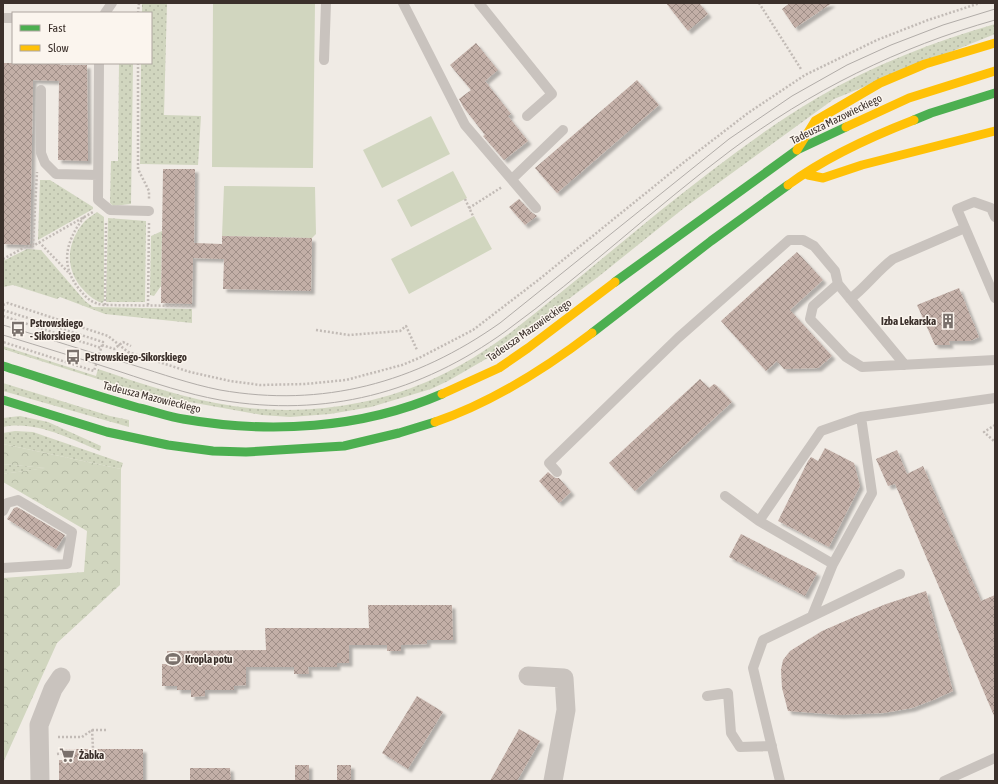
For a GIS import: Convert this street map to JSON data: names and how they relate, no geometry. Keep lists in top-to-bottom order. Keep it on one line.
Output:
{"streets":{"street":["Tadeusza Mazowieckiego"]},"places":{"building":["Izba Lekarska"],"bus stop":["Pstrowskiego - Sikorskiego","Pstrowskiego-Sikorskiego"],"sports":["Kropla potu"],"supermarket":["Żabka"]},"legend":["Fast","Slow"]}
